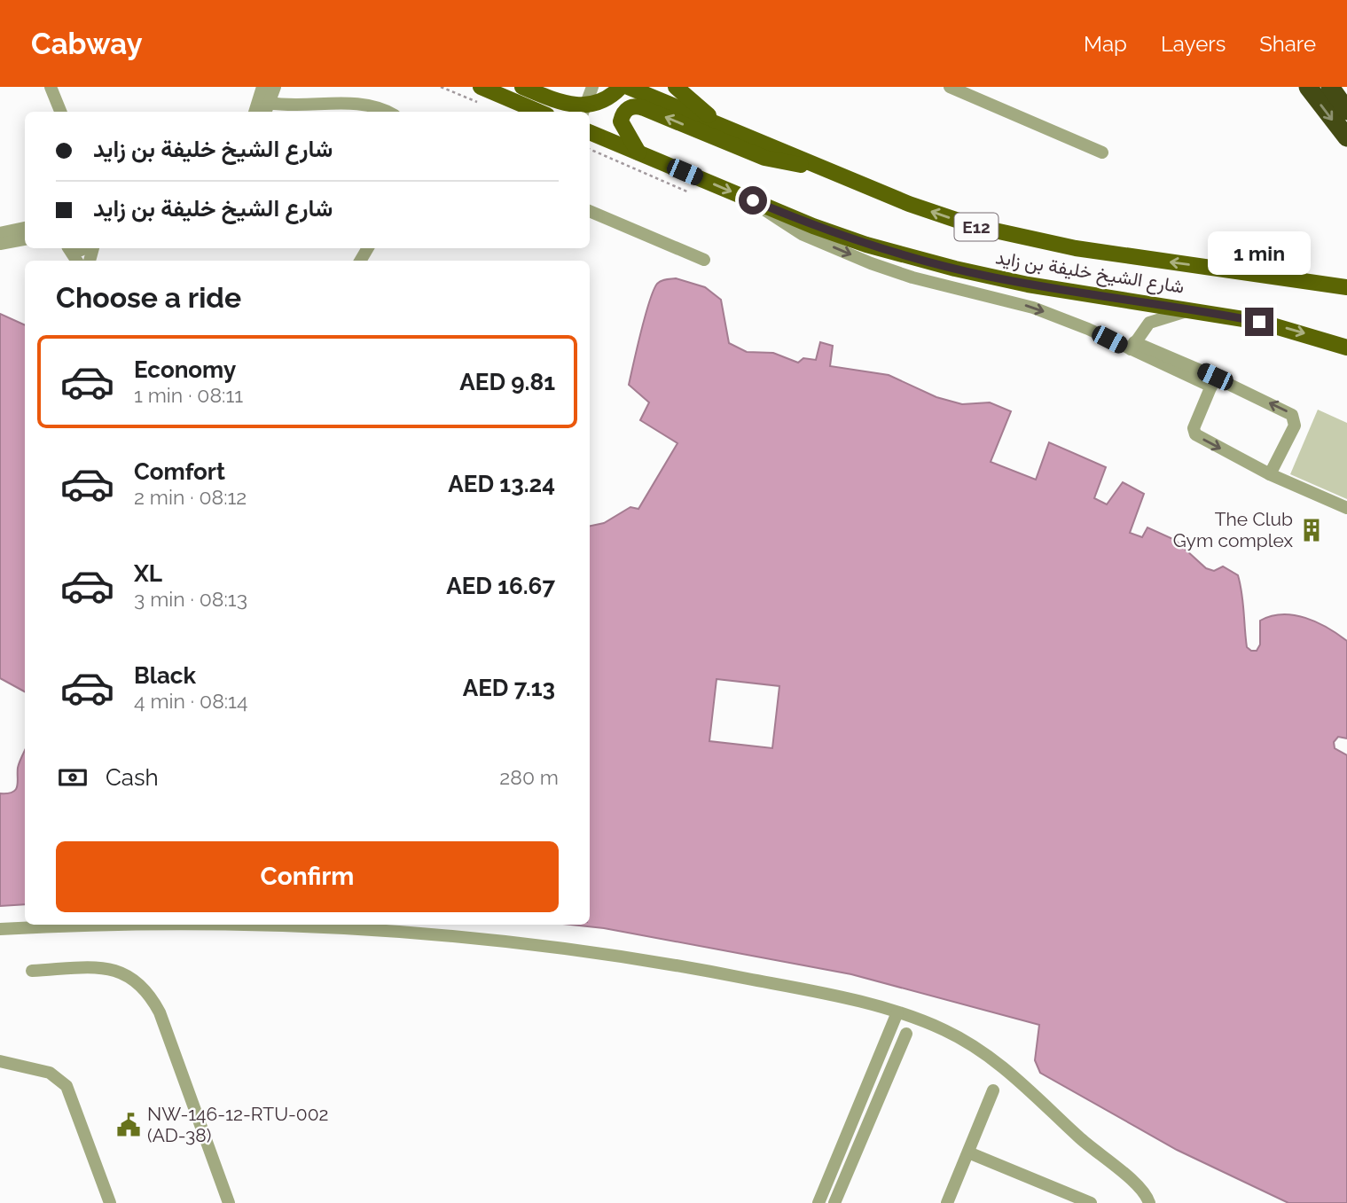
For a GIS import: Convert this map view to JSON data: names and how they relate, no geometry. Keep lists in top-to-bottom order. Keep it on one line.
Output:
{"streets":{"main road":["E12","شارع الشيخ خليفة بن زايد"]},"places":{"building":["The Club Gym complex"],"public building":["NW-146-12-RTU-002 (AD-38)"]},"page":{"header":"Cabway","nav":["Map","Layers","Share"],"banner":["شارع الشيخ خليفة بن زايد","شارع الشيخ خليفة بن زايد"],"bubble":"1 min","heading":"Choose a ride","list":[{"name":"Economy","note":"1 min · 08:11","value":"AED 9.81"},{"name":"Comfort","note":"2 min · 08:12","value":"AED 13.24"},{"name":"XL","note":"3 min · 08:13","value":"AED 16.67"},{"name":"Black","note":"4 min · 08:14","value":"AED 7.13"}],"pay":["Cash","280 m"],"buttons":"Confirm"}}
